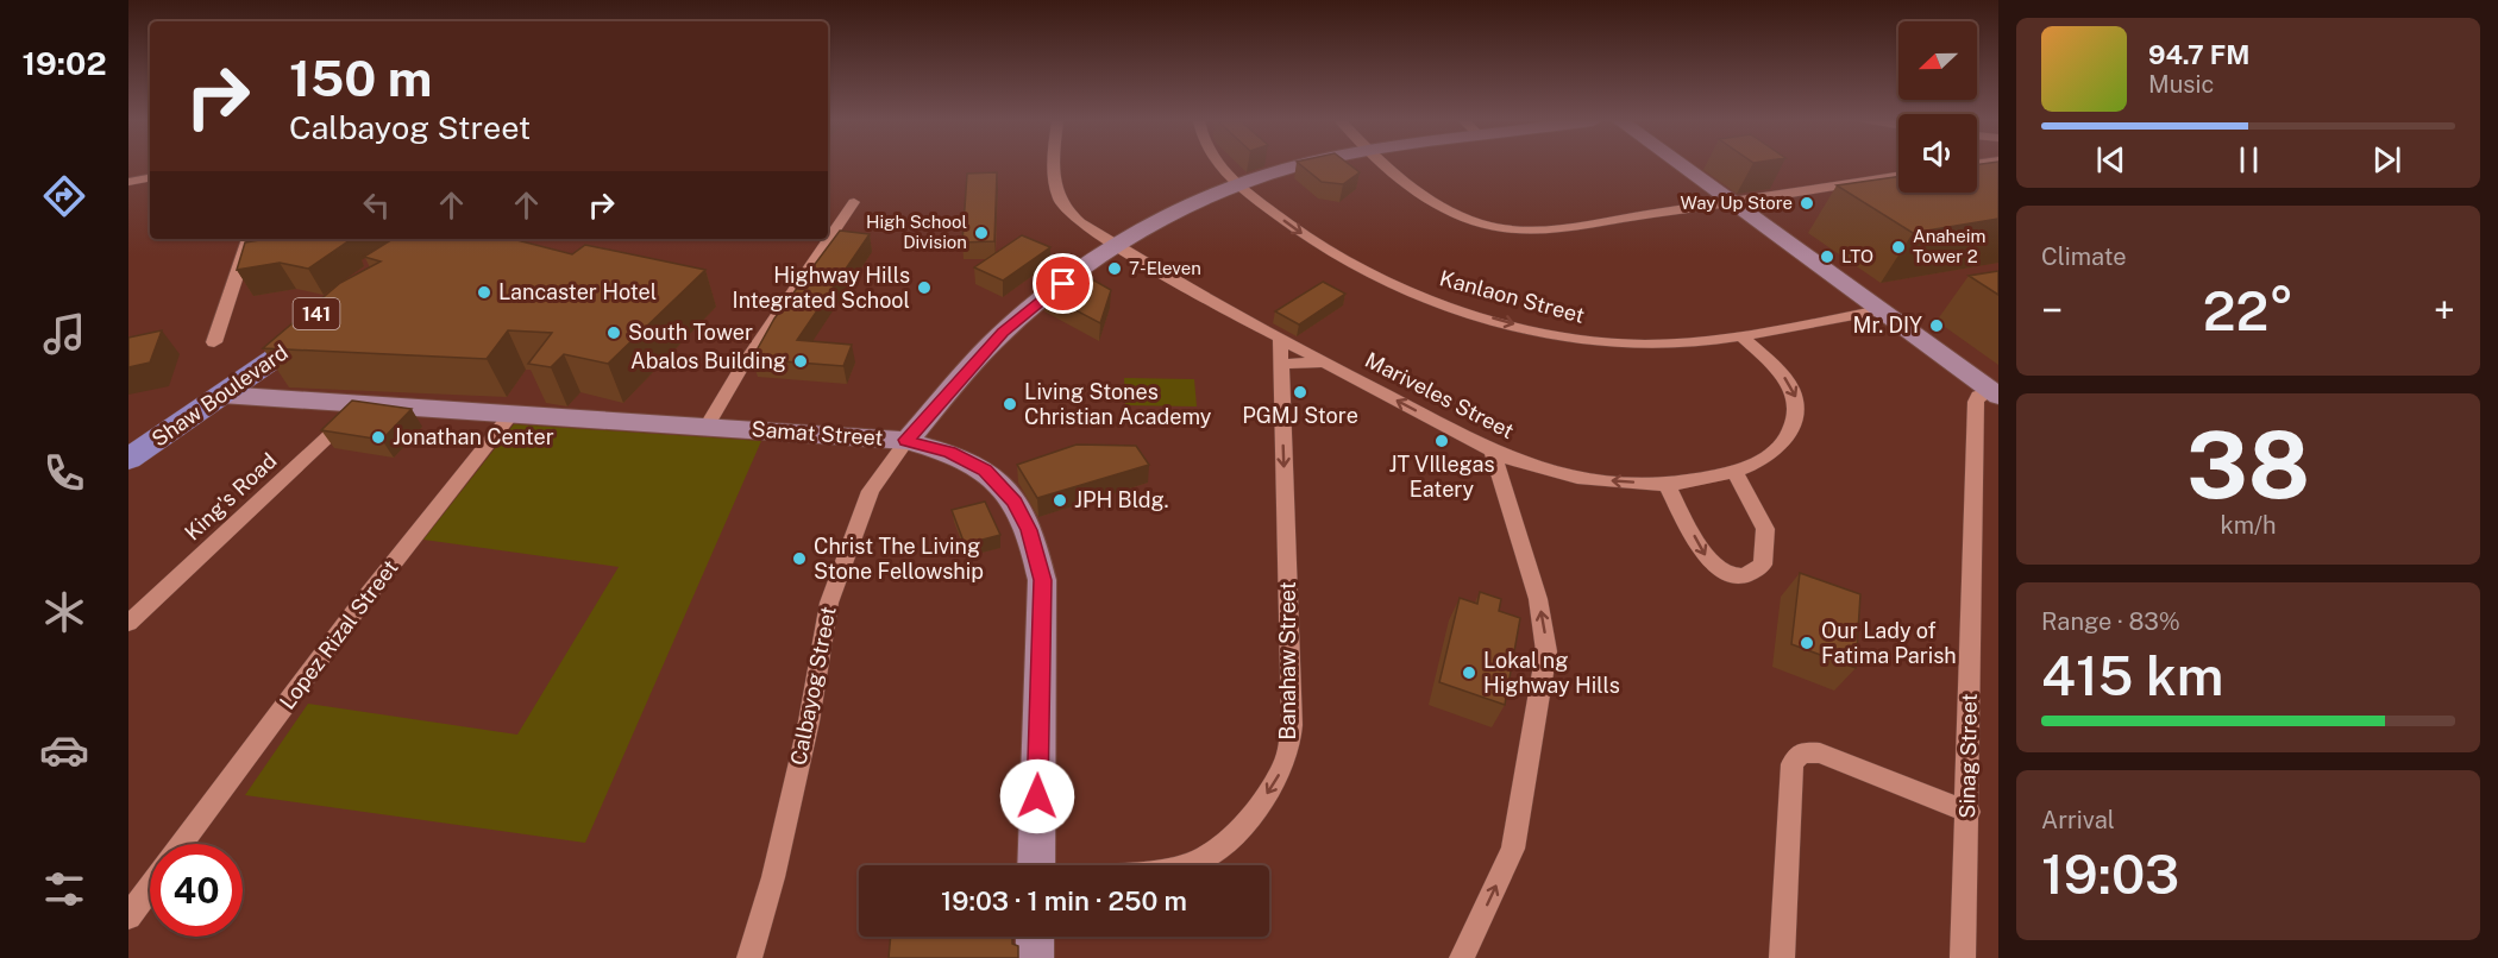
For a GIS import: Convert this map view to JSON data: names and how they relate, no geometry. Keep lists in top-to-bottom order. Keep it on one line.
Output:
{"streets":{"main road":["141","Shaw Boulevard"],"street":["Kanlaon Street","Mariveles Street","Samat Street","King's Road","Lopez Rizal Street","Banahaw Street","Calbayog Street","Sinag Street"]},"crossings":[["Kanlaon Street","Mariveles Street"],["Kanlaon Street","Calbayog Street"],["Shaw Boulevard","Samat Street"],["Mariveles Street","Banahaw Street"],["Mariveles Street","Calbayog Street"],["Samat Street","King's Road"],["Samat Street","Lopez Rizal Street"],["Samat Street","Calbayog Street"]],"one_way":["Banahaw Street"],"places":["Way Up Store","High School Division","Anaheim Tower 2","LTO","7-Eleven","Highway Hills Integrated School","Lancaster Hotel","Mr. DIY","South Tower","Abalos Building","PGMJ Store","Living Stones Christian Academy","Jonathan Center","JT VIllegas Eatery","JPH Bldg.","Christ The Living Stone Fellowship","Our Lady of Fatima Parish","Lokal ng Highway Hills"],"north":"left","page":{"tabs":"19:02","turn":["150 m","Calbayog Street"],"song":["94.7 FM","Music"],"tile":["Climate",["38","km/h"],["Range · 83%","415 km"],["Arrival","19:03"]],"heat":["−","22°","+"],"limit":"40","trip":"19:03 · 1 min · 250 m"}}
